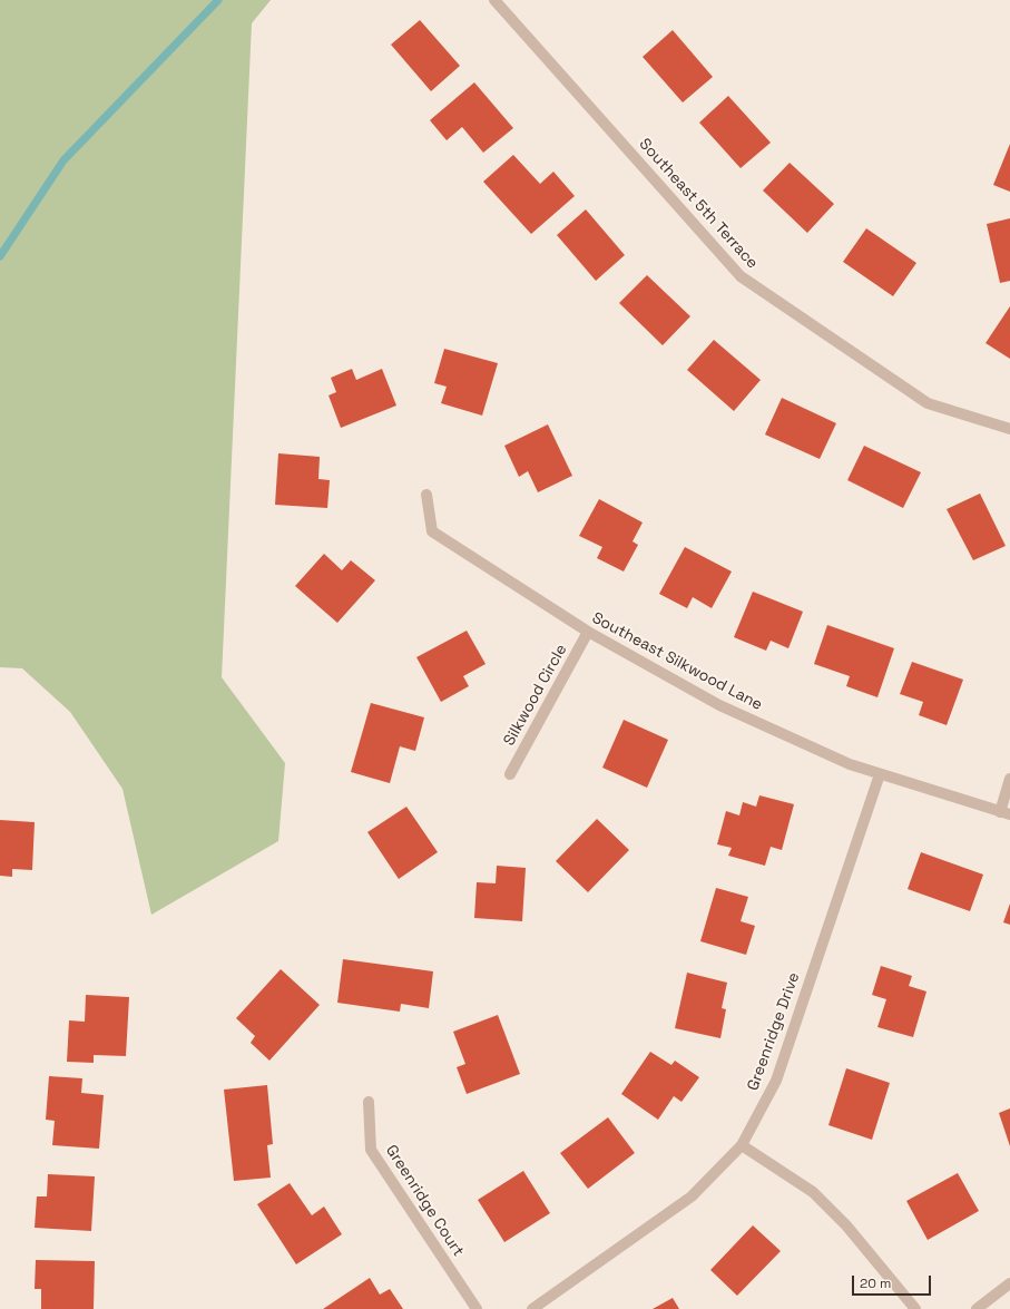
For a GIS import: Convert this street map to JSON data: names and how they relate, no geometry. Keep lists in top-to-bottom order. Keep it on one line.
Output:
{"streets":{"street":["Southeast 5th Terrace","Southeast Silkwood Lane","Silkwood Circle","Greenridge Drive","Greenridge Court"]},"crossings":[["Southeast Silkwood Lane","Silkwood Circle"],["Southeast Silkwood Lane","Greenridge Drive"]],"scale_bar":"20 m"}
